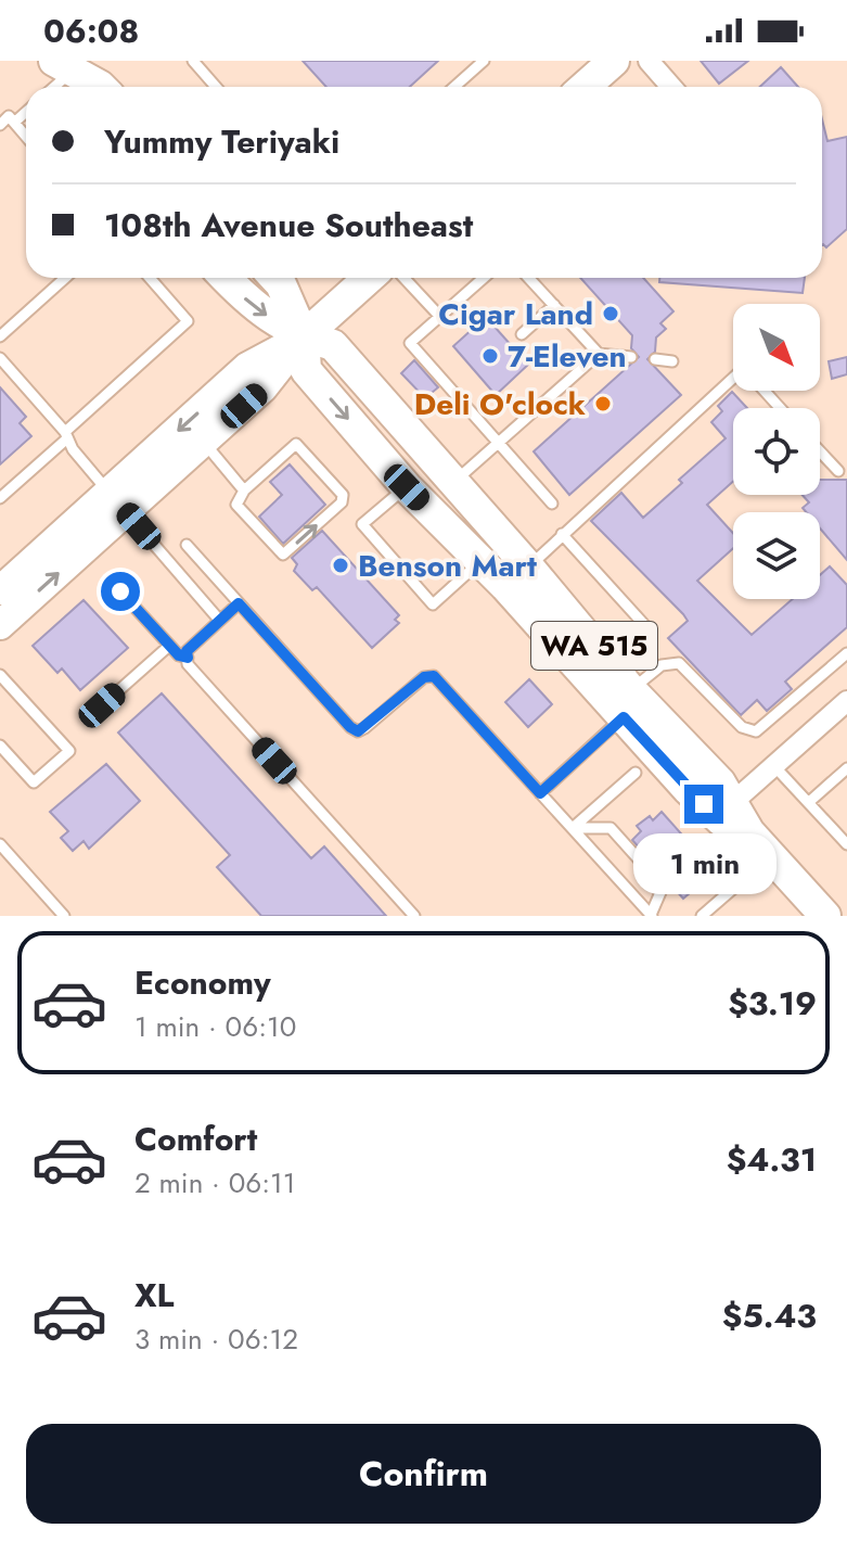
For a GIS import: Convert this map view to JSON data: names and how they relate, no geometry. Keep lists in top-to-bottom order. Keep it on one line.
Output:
{"streets":{"main road":["WA 515"]},"places":["Cigar Land","7-Eleven","Deli O'clock","Benson Mart"],"north":"bottom right","page":{"status":"06:08","banner":["Yummy Teriyaki","108th Avenue Southeast"],"bubble":"1 min","list":[{"name":"Economy","note":"1 min · 06:10","value":"$3.19"},{"name":"Comfort","note":"2 min · 06:11","value":"$4.31"},{"name":"XL","note":"3 min · 06:12","value":"$5.43"}],"buttons":"Confirm"}}
